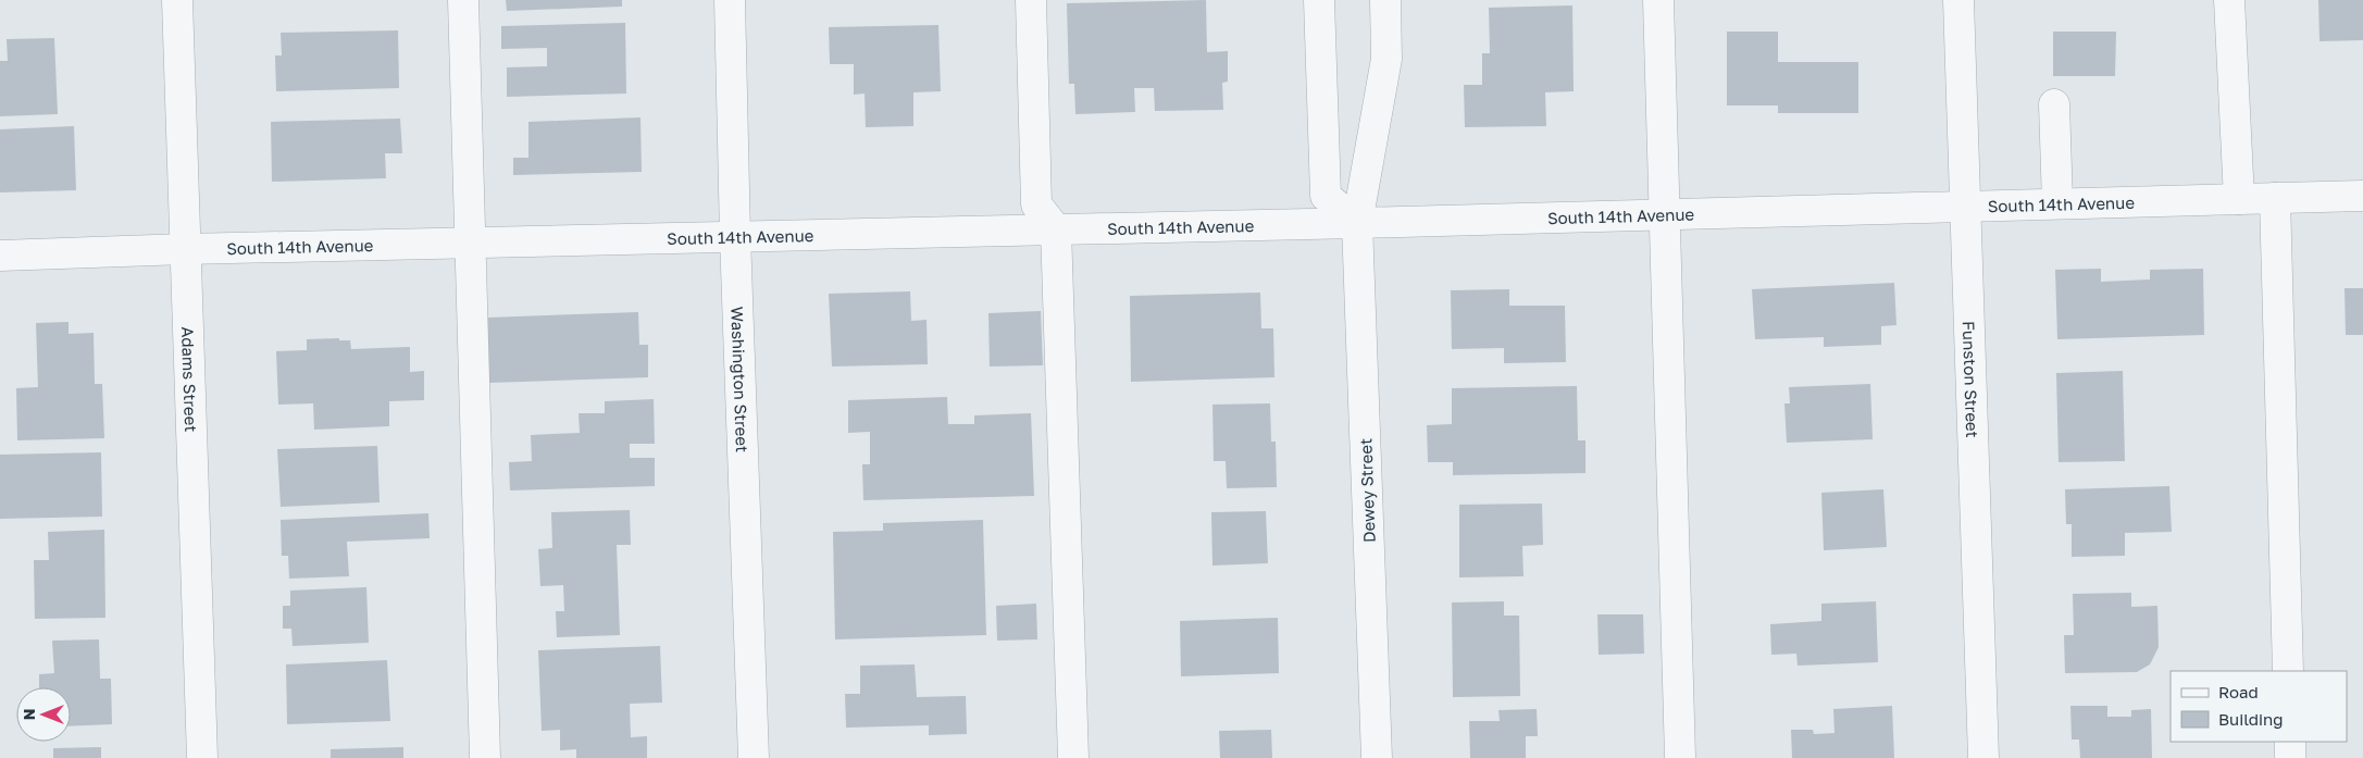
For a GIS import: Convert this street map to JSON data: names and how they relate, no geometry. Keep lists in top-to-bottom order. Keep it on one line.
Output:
{"streets":{"street":["South 14th Avenue","Funston Street","Adams Street","Washington Street","Dewey Street"]},"crossings":[["South 14th Avenue","Funston Street"],["South 14th Avenue","Adams Street"],["South 14th Avenue","Washington Street"],["South 14th Avenue","Dewey Street"]],"legend":["Road","Building"],"north":"left"}
